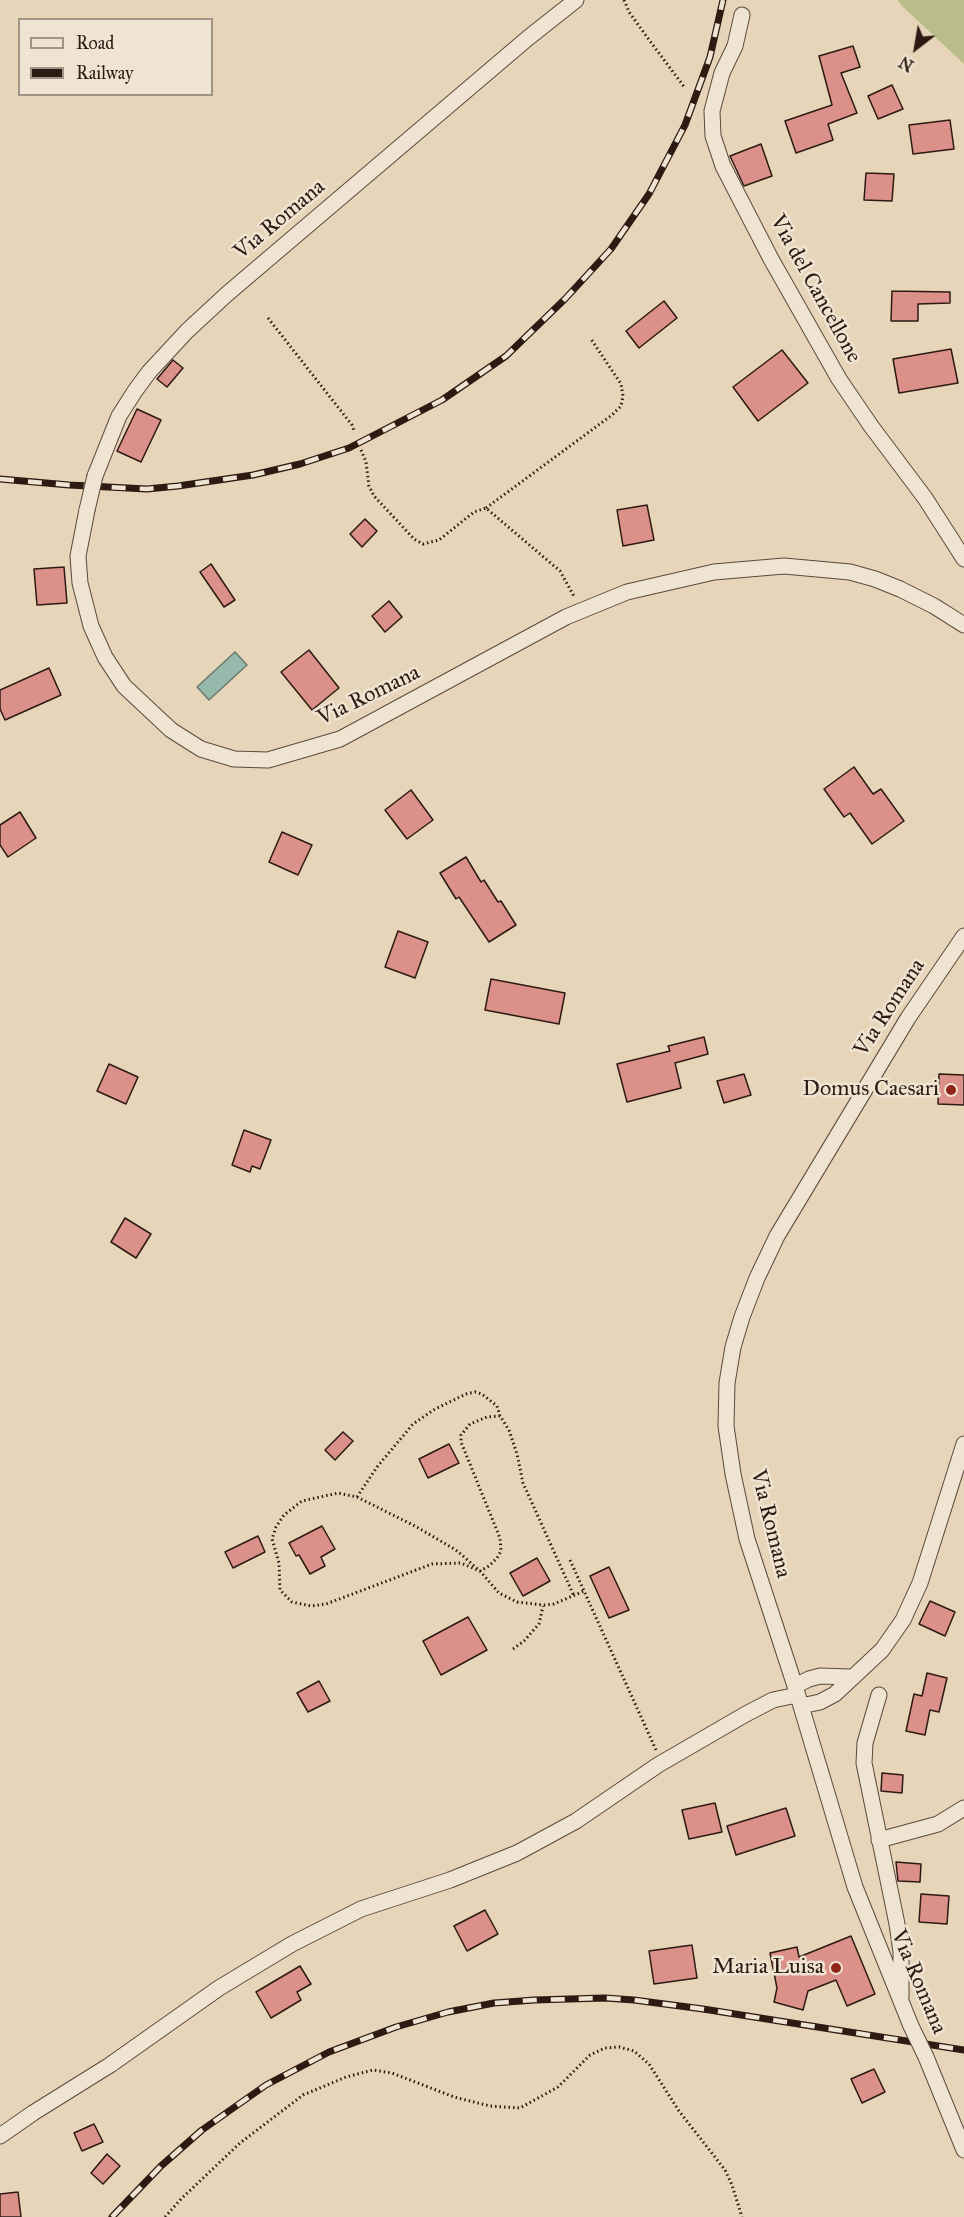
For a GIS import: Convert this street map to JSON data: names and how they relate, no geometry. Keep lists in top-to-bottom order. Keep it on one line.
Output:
{"streets":{"street":["Via Romana","Via del Cancellone"]},"places":["Domus Caesari","Maria Luisa"],"legend":["Road","Railway"],"north":"bottom left"}
